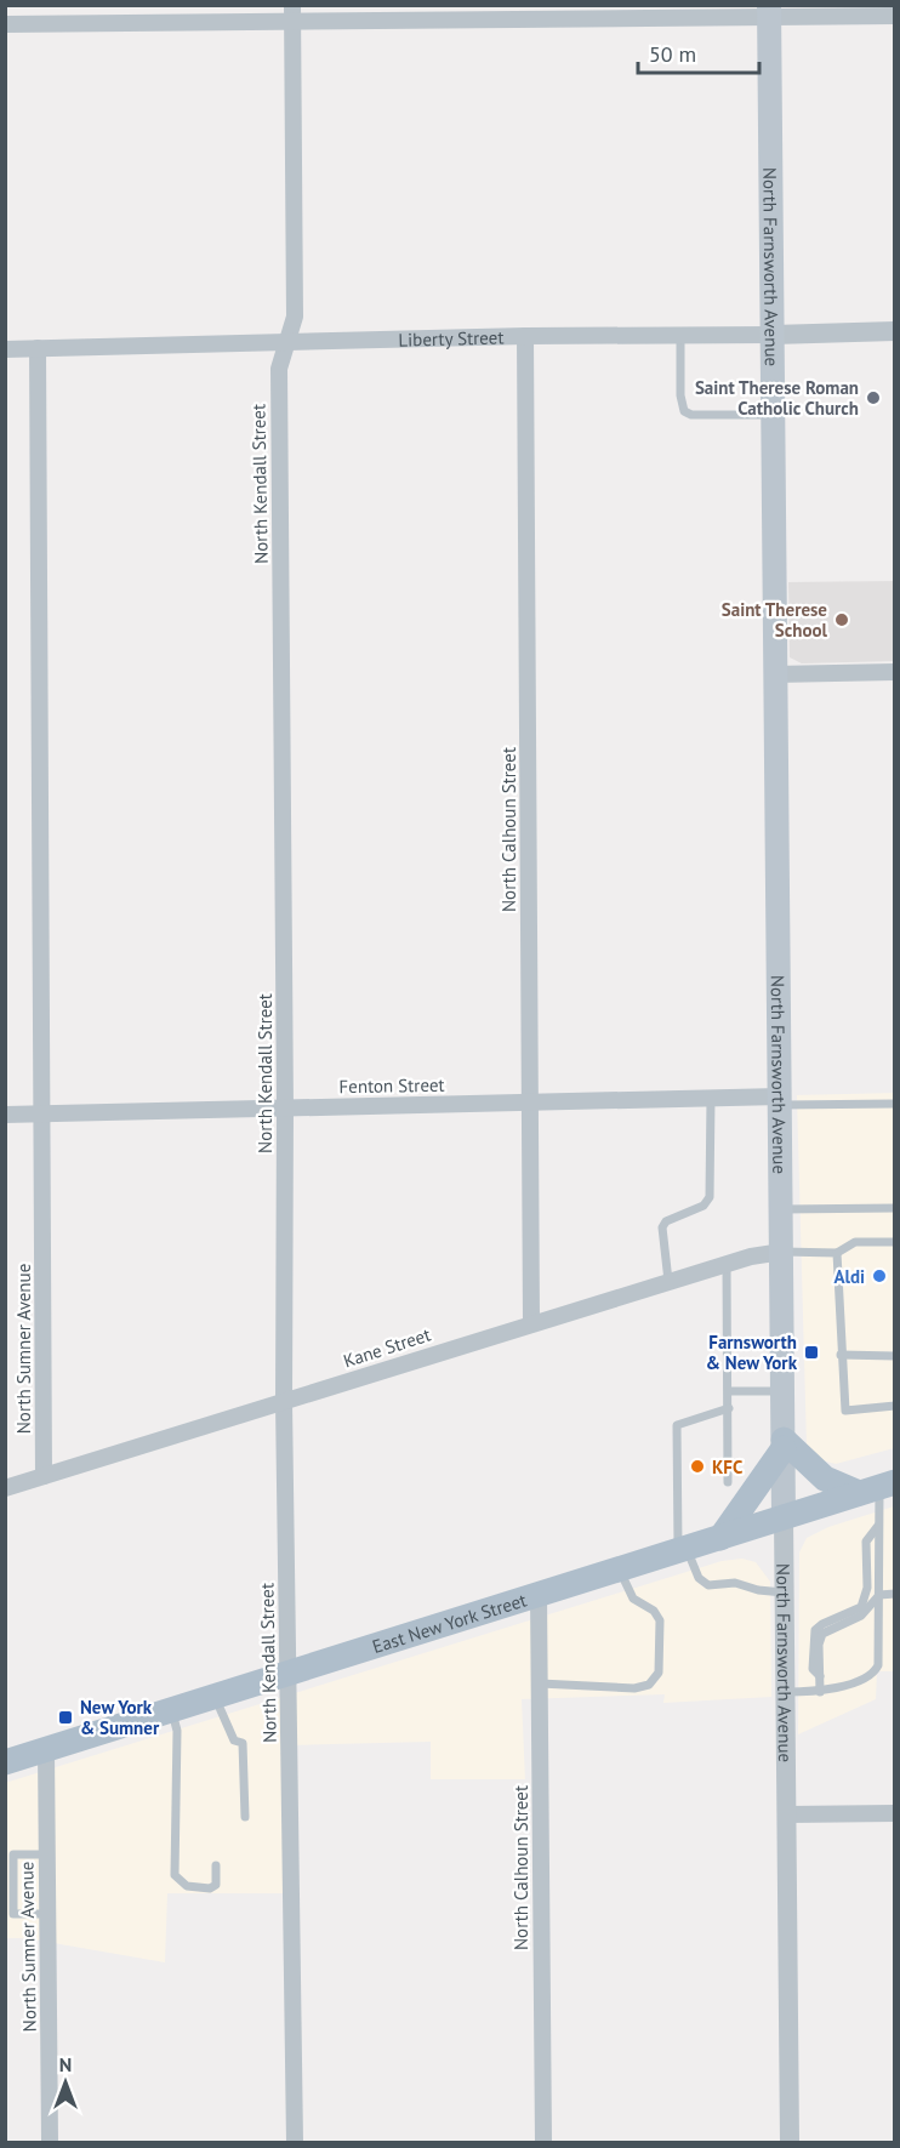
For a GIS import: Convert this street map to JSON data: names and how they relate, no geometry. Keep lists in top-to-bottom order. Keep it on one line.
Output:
{"streets":{"main road":["North Farnsworth Avenue","East New York Street"],"street":["Liberty Street","North Kendall Street","North Calhoun Street","Fenton Street","Kane Street","North Sumner Avenue"]},"crossings":[["North Farnsworth Avenue","Liberty Street"],["North Farnsworth Avenue","Fenton Street"],["North Farnsworth Avenue","Kane Street"],["North Farnsworth Avenue","East New York Street"],["Liberty Street","North Kendall Street"],["Liberty Street","North Calhoun Street"],["Liberty Street","North Sumner Avenue"],["North Kendall Street","Fenton Street"],["North Kendall Street","Kane Street"],["North Kendall Street","East New York Street"],["North Calhoun Street","Fenton Street"],["North Calhoun Street","Kane Street"],["North Calhoun Street","East New York Street"],["Fenton Street","North Sumner Avenue"],["Kane Street","North Sumner Avenue"],["North Sumner Avenue","East New York Street"]],"places":{"other":["Saint Therese Roman Catholic Church","Saint Therese School","Aldi","KFC"],"transit":["Farnsworth & New York","New York & Sumner"]},"scale_bar":"50 m","north":"top"}
